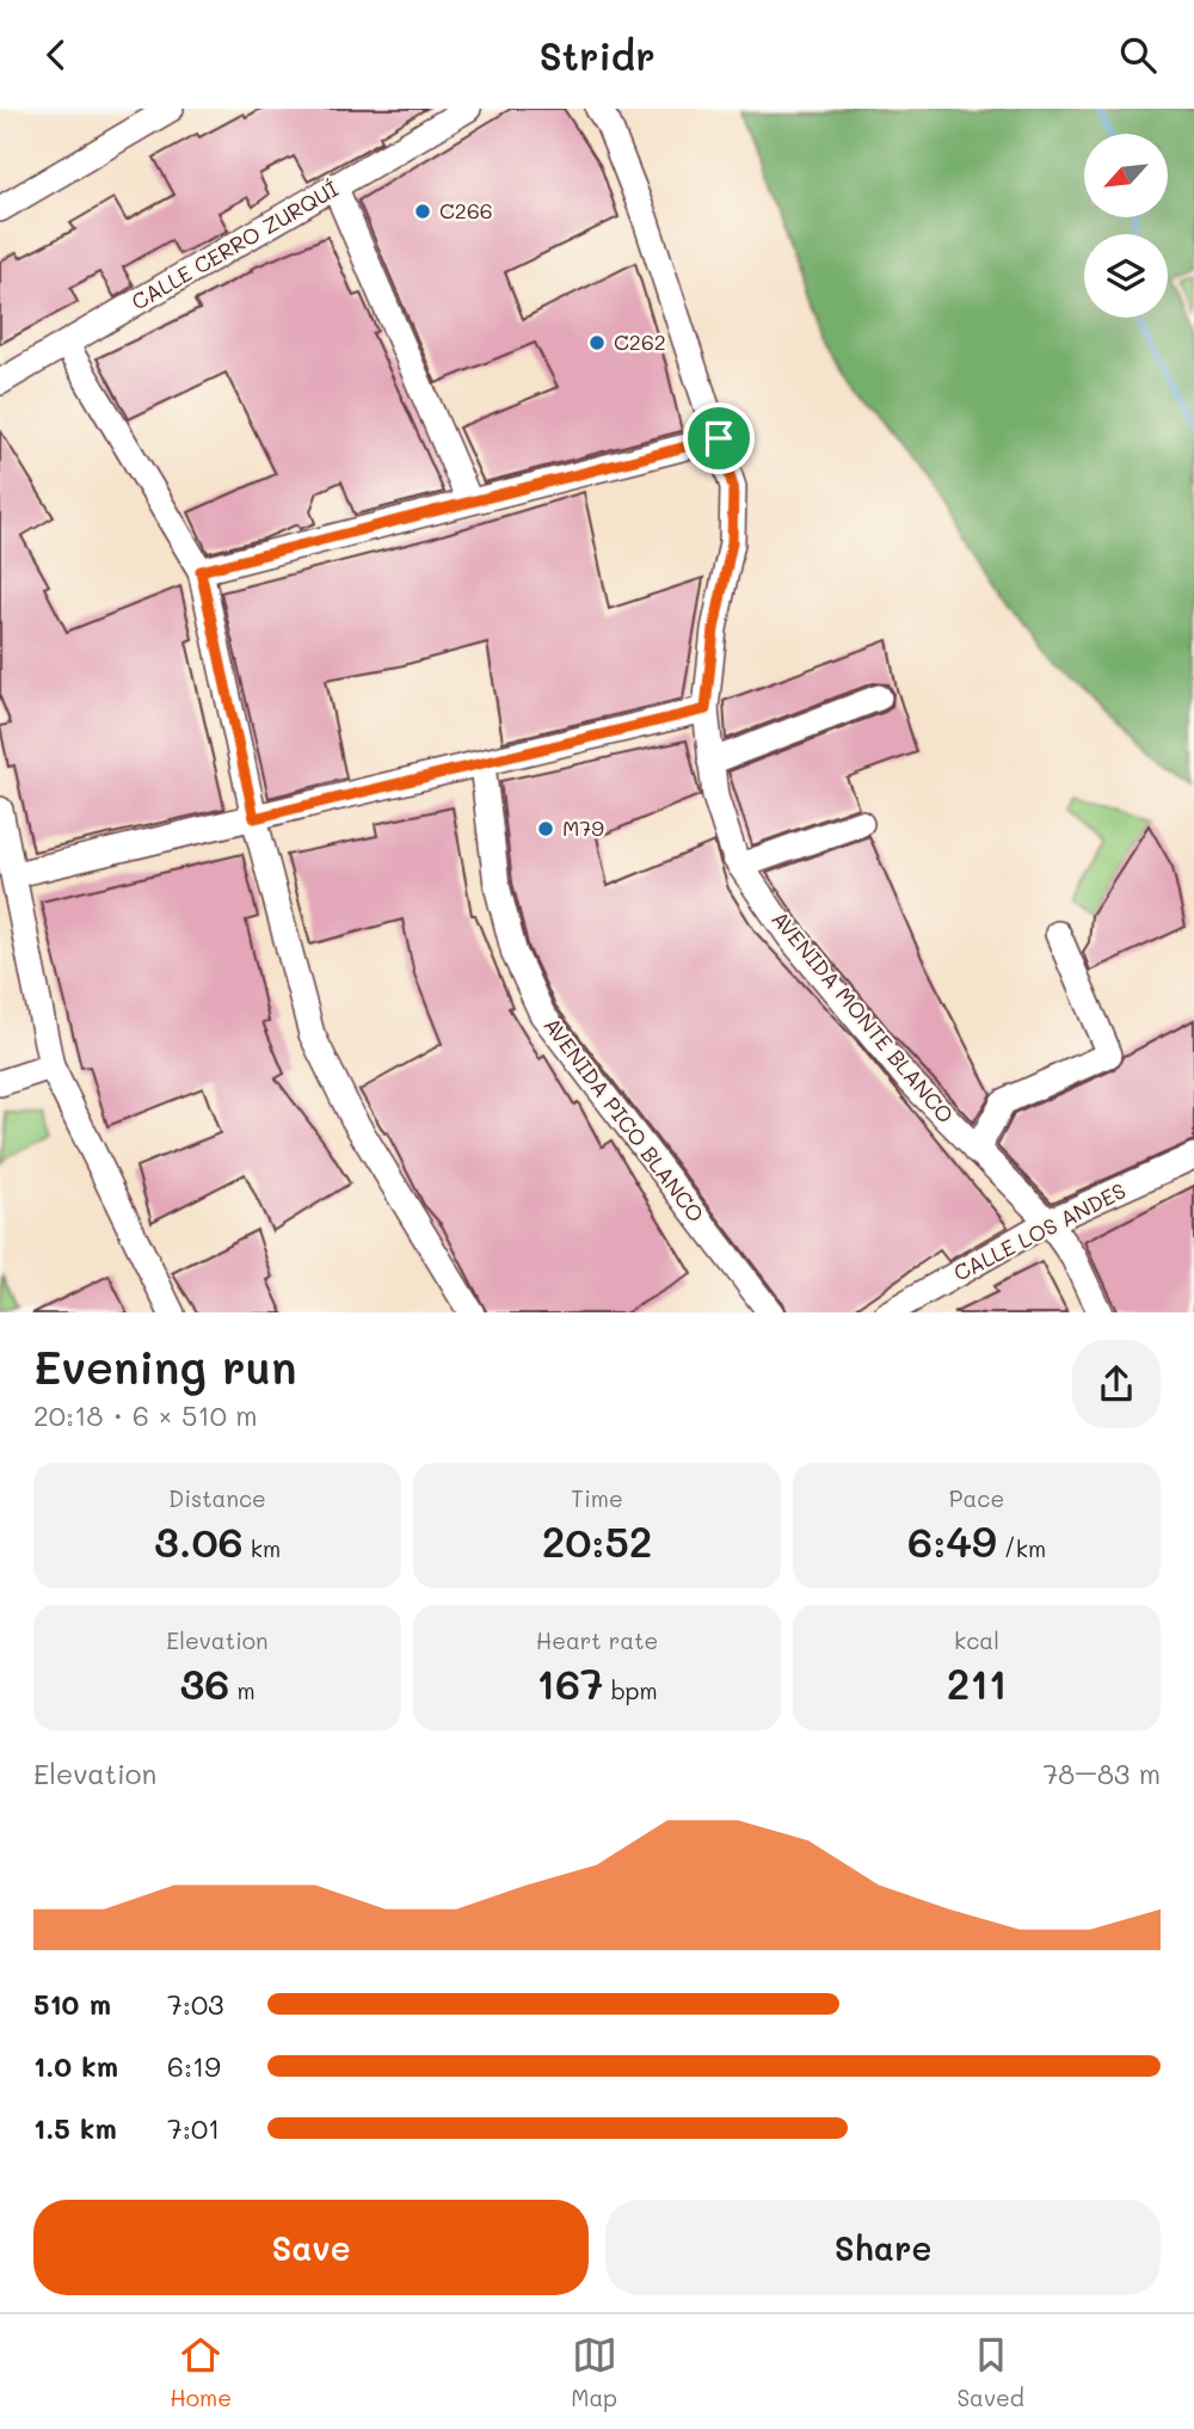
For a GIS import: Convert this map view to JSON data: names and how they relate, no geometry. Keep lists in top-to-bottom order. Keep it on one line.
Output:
{"streets":{"street":["CALLE CERRO ZURQUÍ","AVENIDA MONTE BLANCO","AVENIDA PICO BLANCO","CALLE LOS ANDES"]},"crossings":[["AVENIDA MONTE BLANCO","CALLE LOS ANDES"]],"places":["C266","C262","M79"],"north":"bottom left","page":{"header":"Stridr","heading":["Evening run","20:18 · 6 × 510 m"],"stats":[["Distance","3.06 km"],["Time","20:52"],["Pace","6:49 /km"],["Elevation","36 m"],["Heart rate","167 bpm"],["kcal","211"]],"chart":["Elevation","78–83 m"],"list":[{"name":"510 m","note":"7:03"},{"name":"1.0 km","note":"6:19"},{"name":"1.5 km","note":"7:01"}],"buttons":["Save","Share"],"tabs":["Home","Map","Saved"]}}
